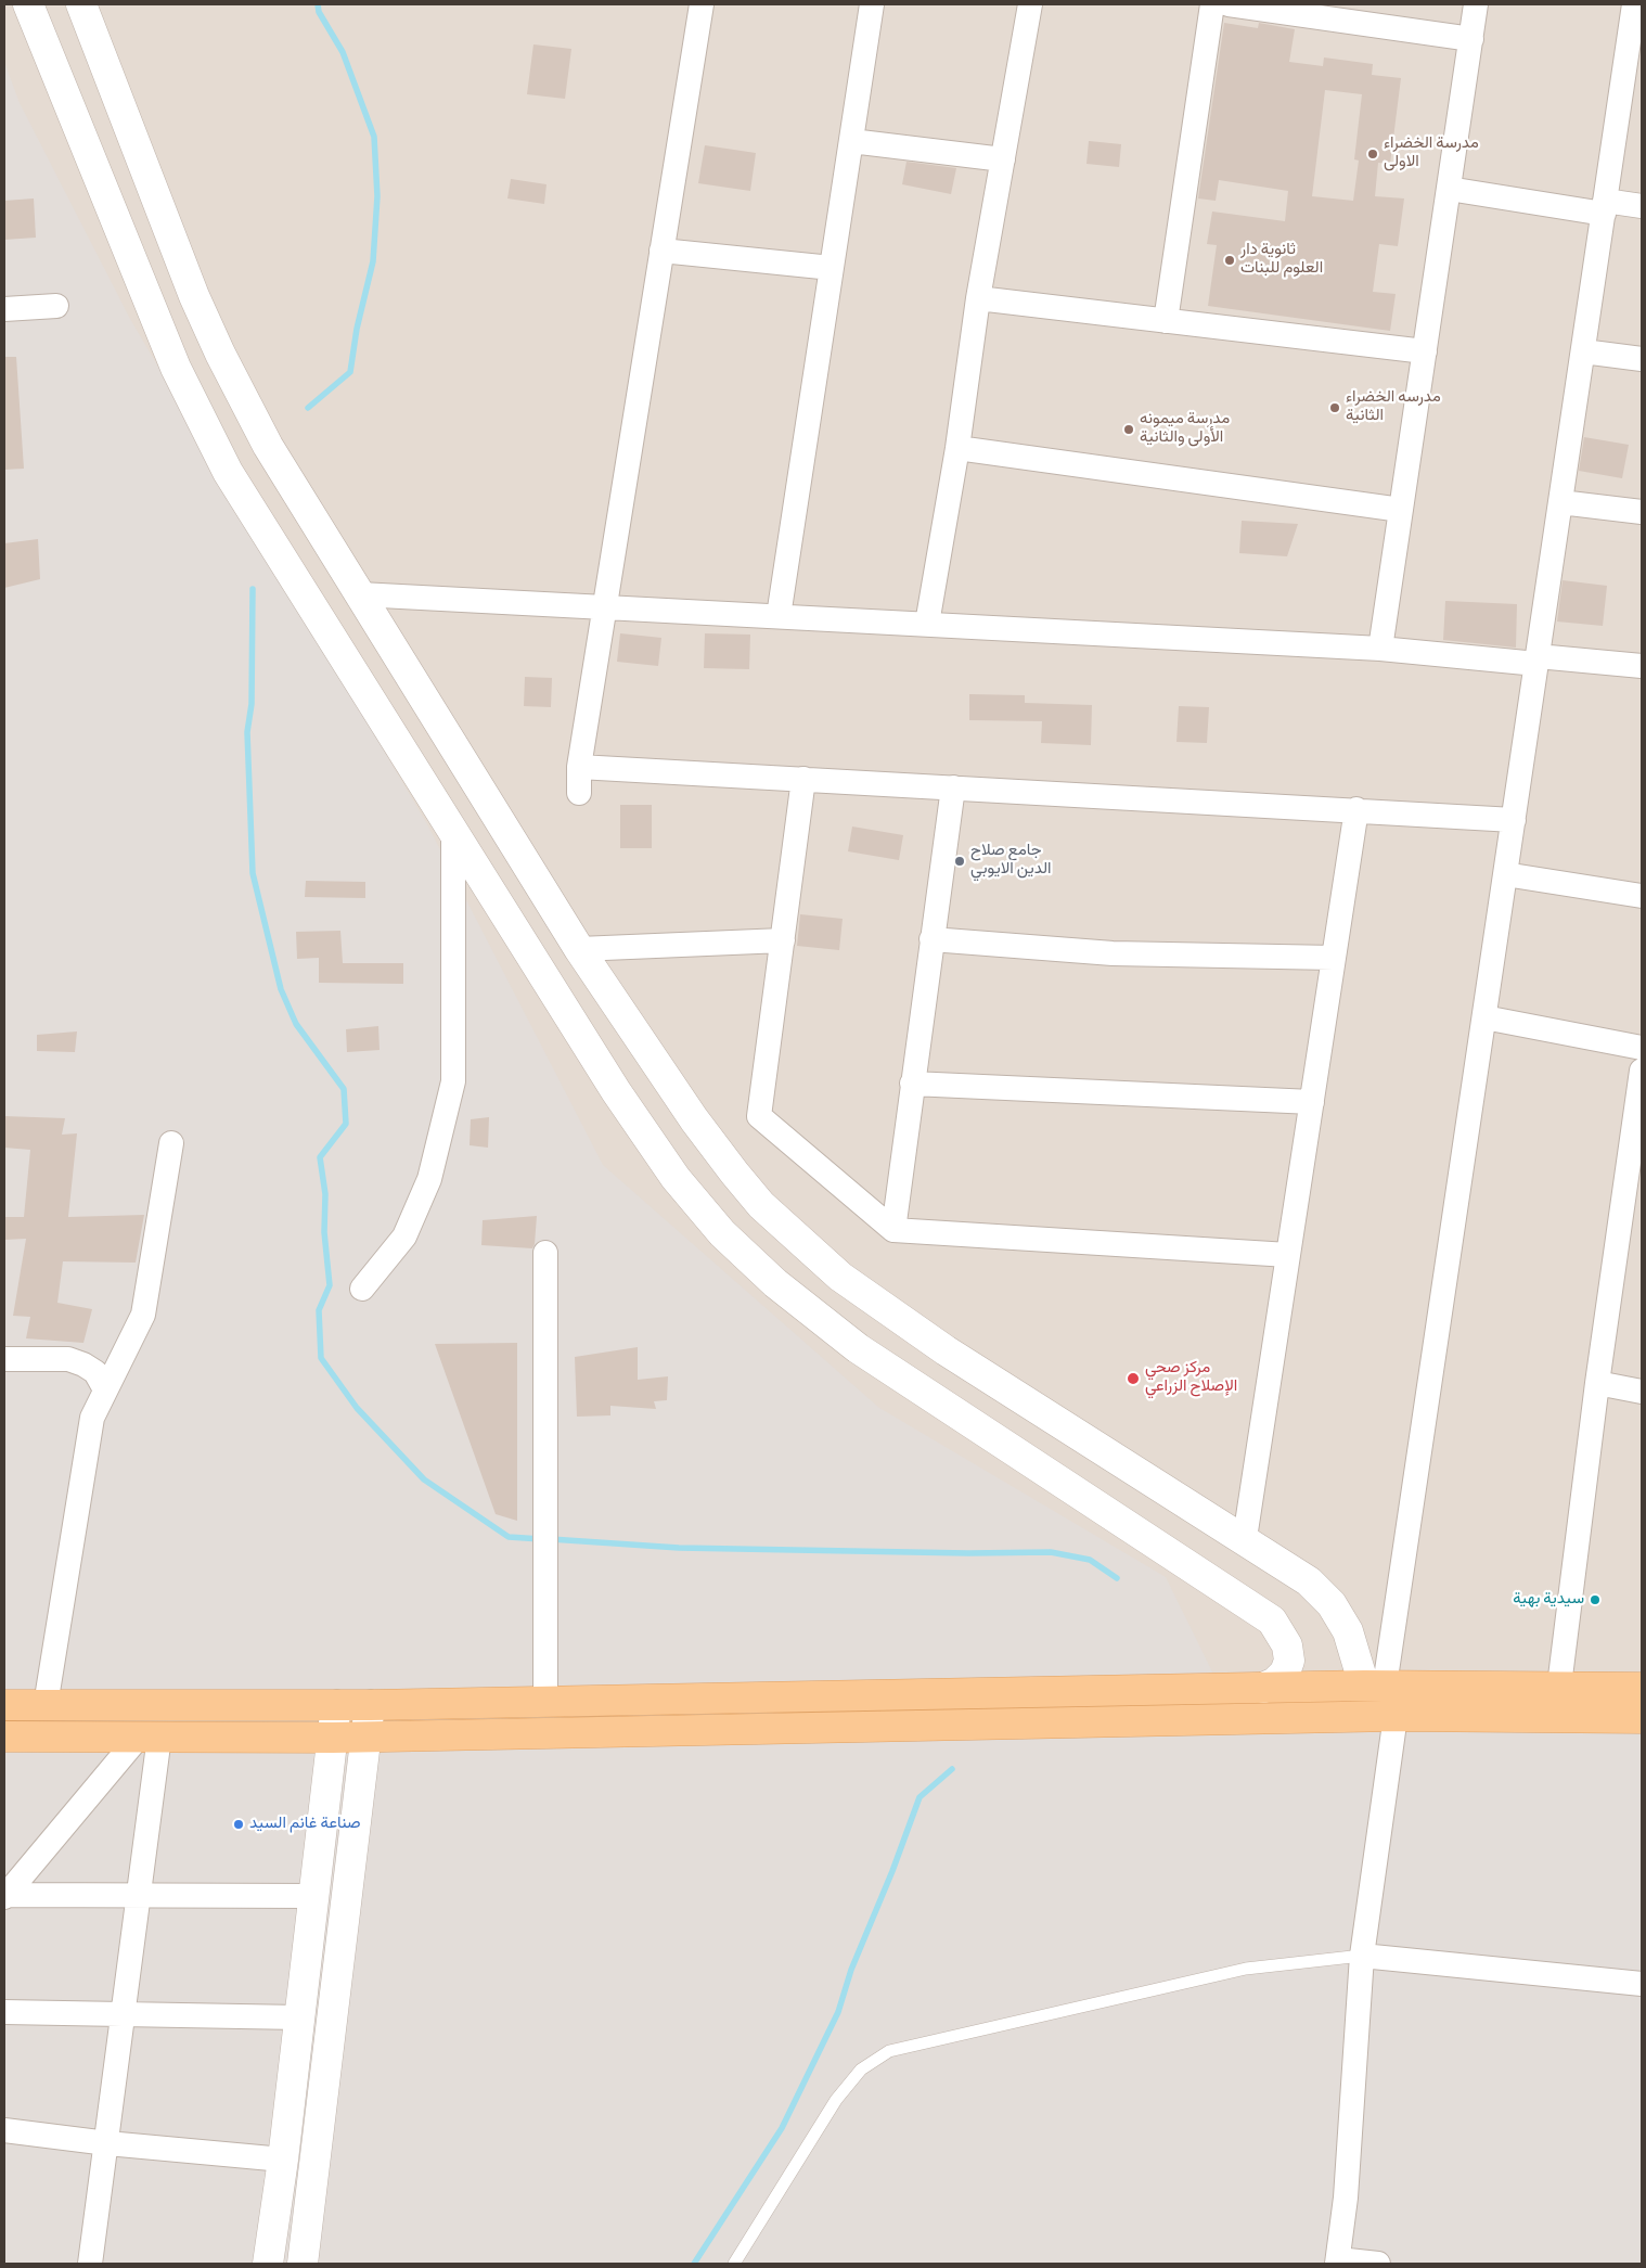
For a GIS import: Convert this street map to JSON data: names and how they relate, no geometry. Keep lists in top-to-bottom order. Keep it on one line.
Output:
{"places":["مدرسة الخضراء الاولى","ثانوية دار العلوم للبنات","مدرسه الخضراء الثانية","مدرسة ميمونه الأولى والثانية","جامع صلاح الدين الايوبي","مركز صحي الإصلاح الزراعي","سيدية بهية","صناعة غانم السيد"]}
